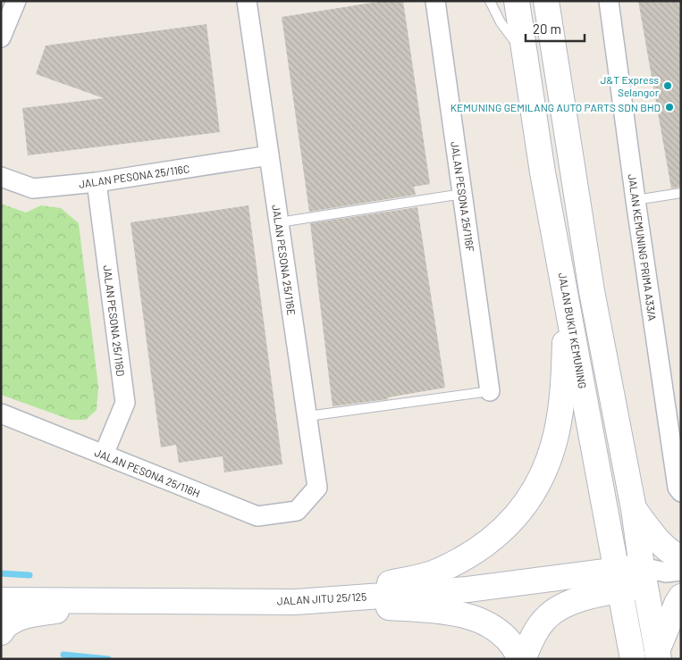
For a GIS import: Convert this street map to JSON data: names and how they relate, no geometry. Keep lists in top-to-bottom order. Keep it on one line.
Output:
{"streets":{"main road":["JALAN BUKIT KEMUNING","JALAN JITU 25/125"],"street":["JALAN PESONA 25/116C","JALAN PESONA 25/116F","JALAN KEMUNING PRIMA A33/A","JALAN PESONA 25/116E","JALAN PESONA 25/116D","JALAN PESONA 25/116H"]},"crossings":[["JALAN PESONA 25/116C","JALAN PESONA 25/116E"],["JALAN PESONA 25/116C","JALAN PESONA 25/116D"],["JALAN PESONA 25/116E","JALAN PESONA 25/116H"],["JALAN PESONA 25/116D","JALAN PESONA 25/116H"],["JALAN BUKIT KEMUNING","JALAN JITU 25/125"]],"places":["J&T Express Selangor","KEMUNING GEMILANG AUTO PARTS SDN BHD"],"scale_bar":"20 m"}
